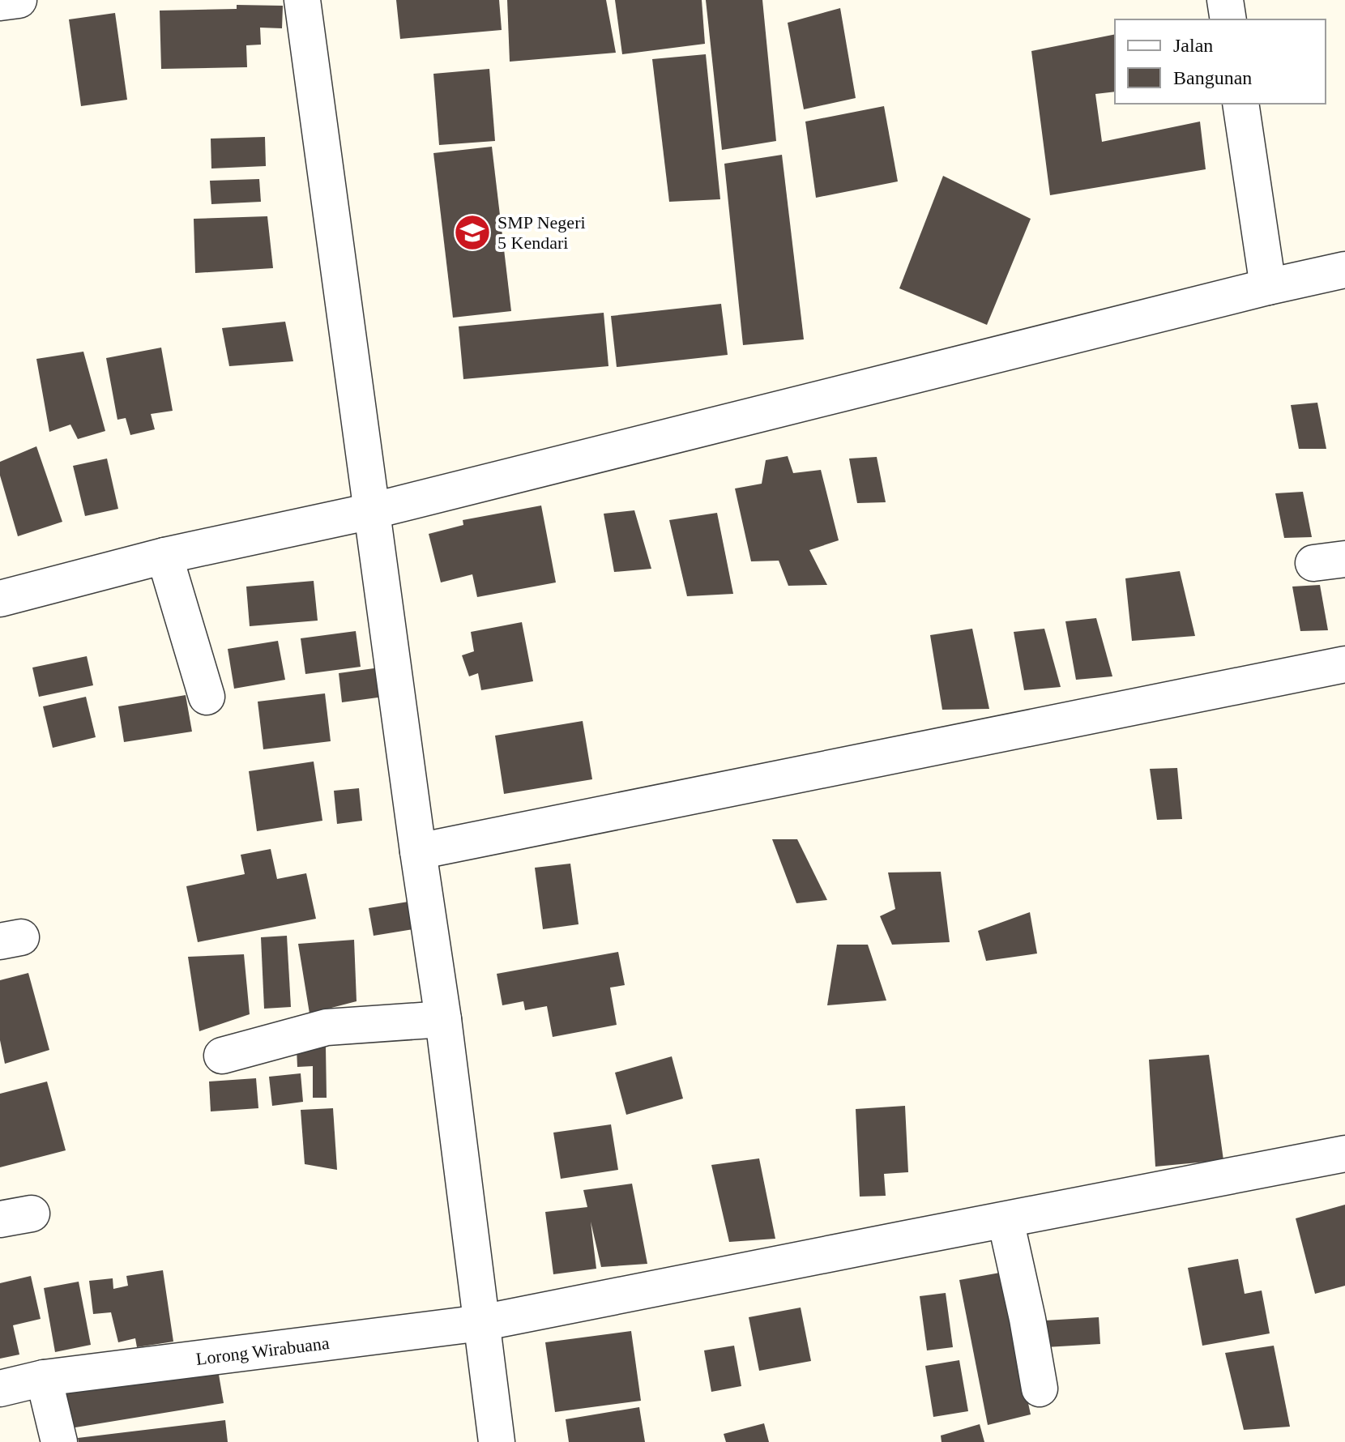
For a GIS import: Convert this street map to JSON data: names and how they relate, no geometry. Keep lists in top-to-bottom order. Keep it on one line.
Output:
{"streets":{"street":["Lorong Wirabuana"]},"places":{"school or university":["SMP Negeri 5 Kendari"]},"legend":["Jalan","Bangunan"]}
